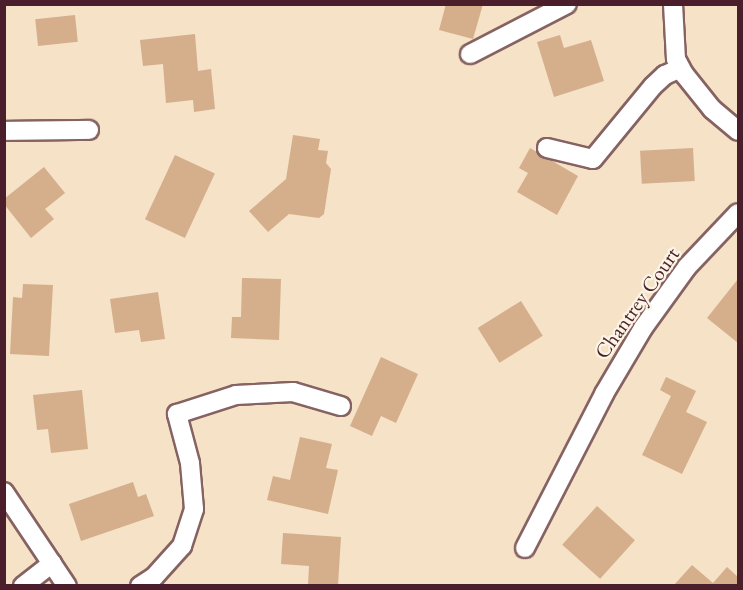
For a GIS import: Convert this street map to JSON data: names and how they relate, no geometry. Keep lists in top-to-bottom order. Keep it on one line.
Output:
{"streets":{"street":["Chantrey Court"]}}
